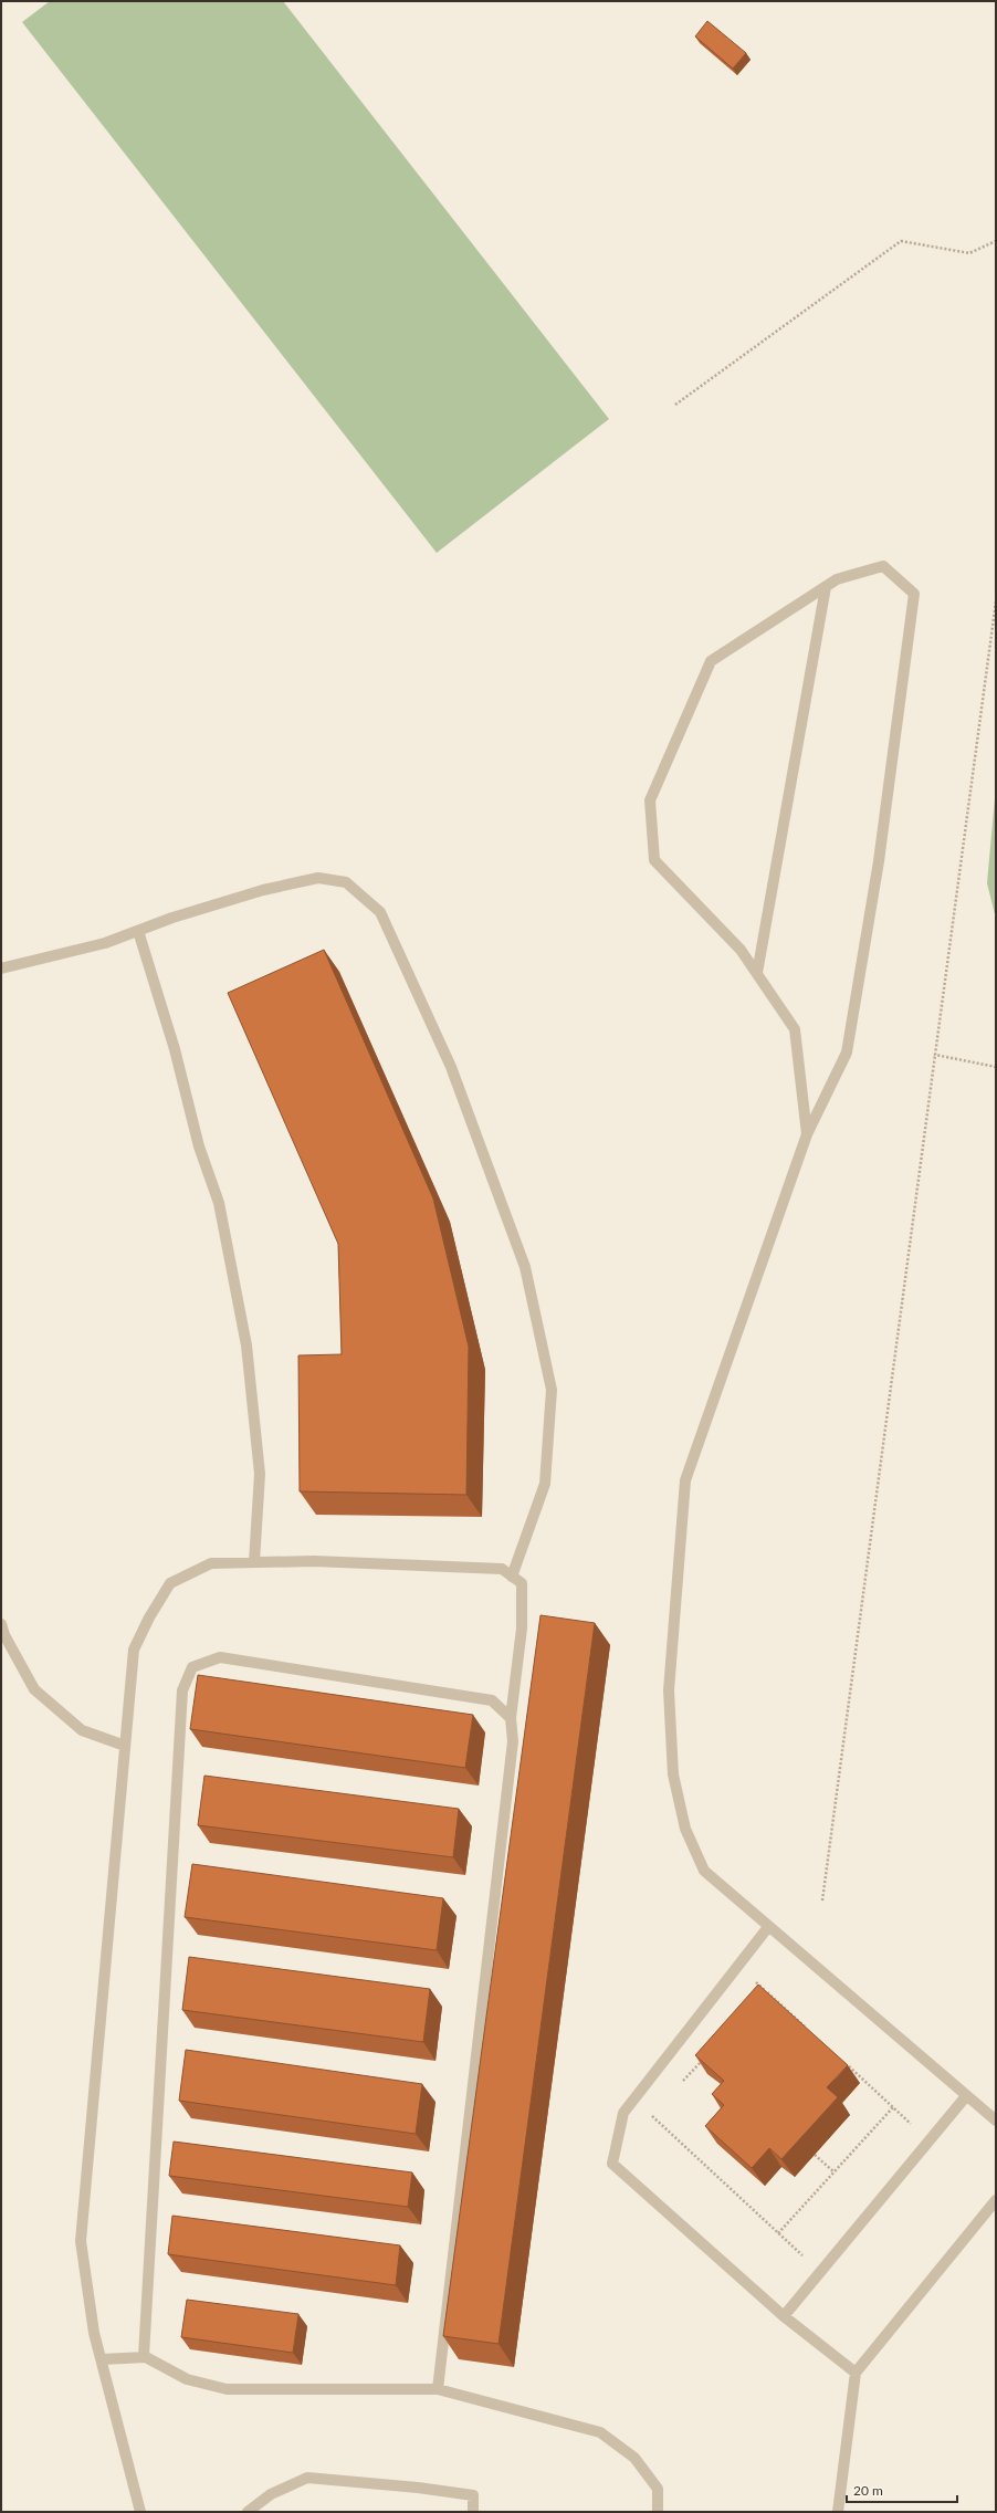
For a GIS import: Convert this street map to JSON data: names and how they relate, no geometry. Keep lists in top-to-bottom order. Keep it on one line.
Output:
{"scale_bar":"20 m"}
